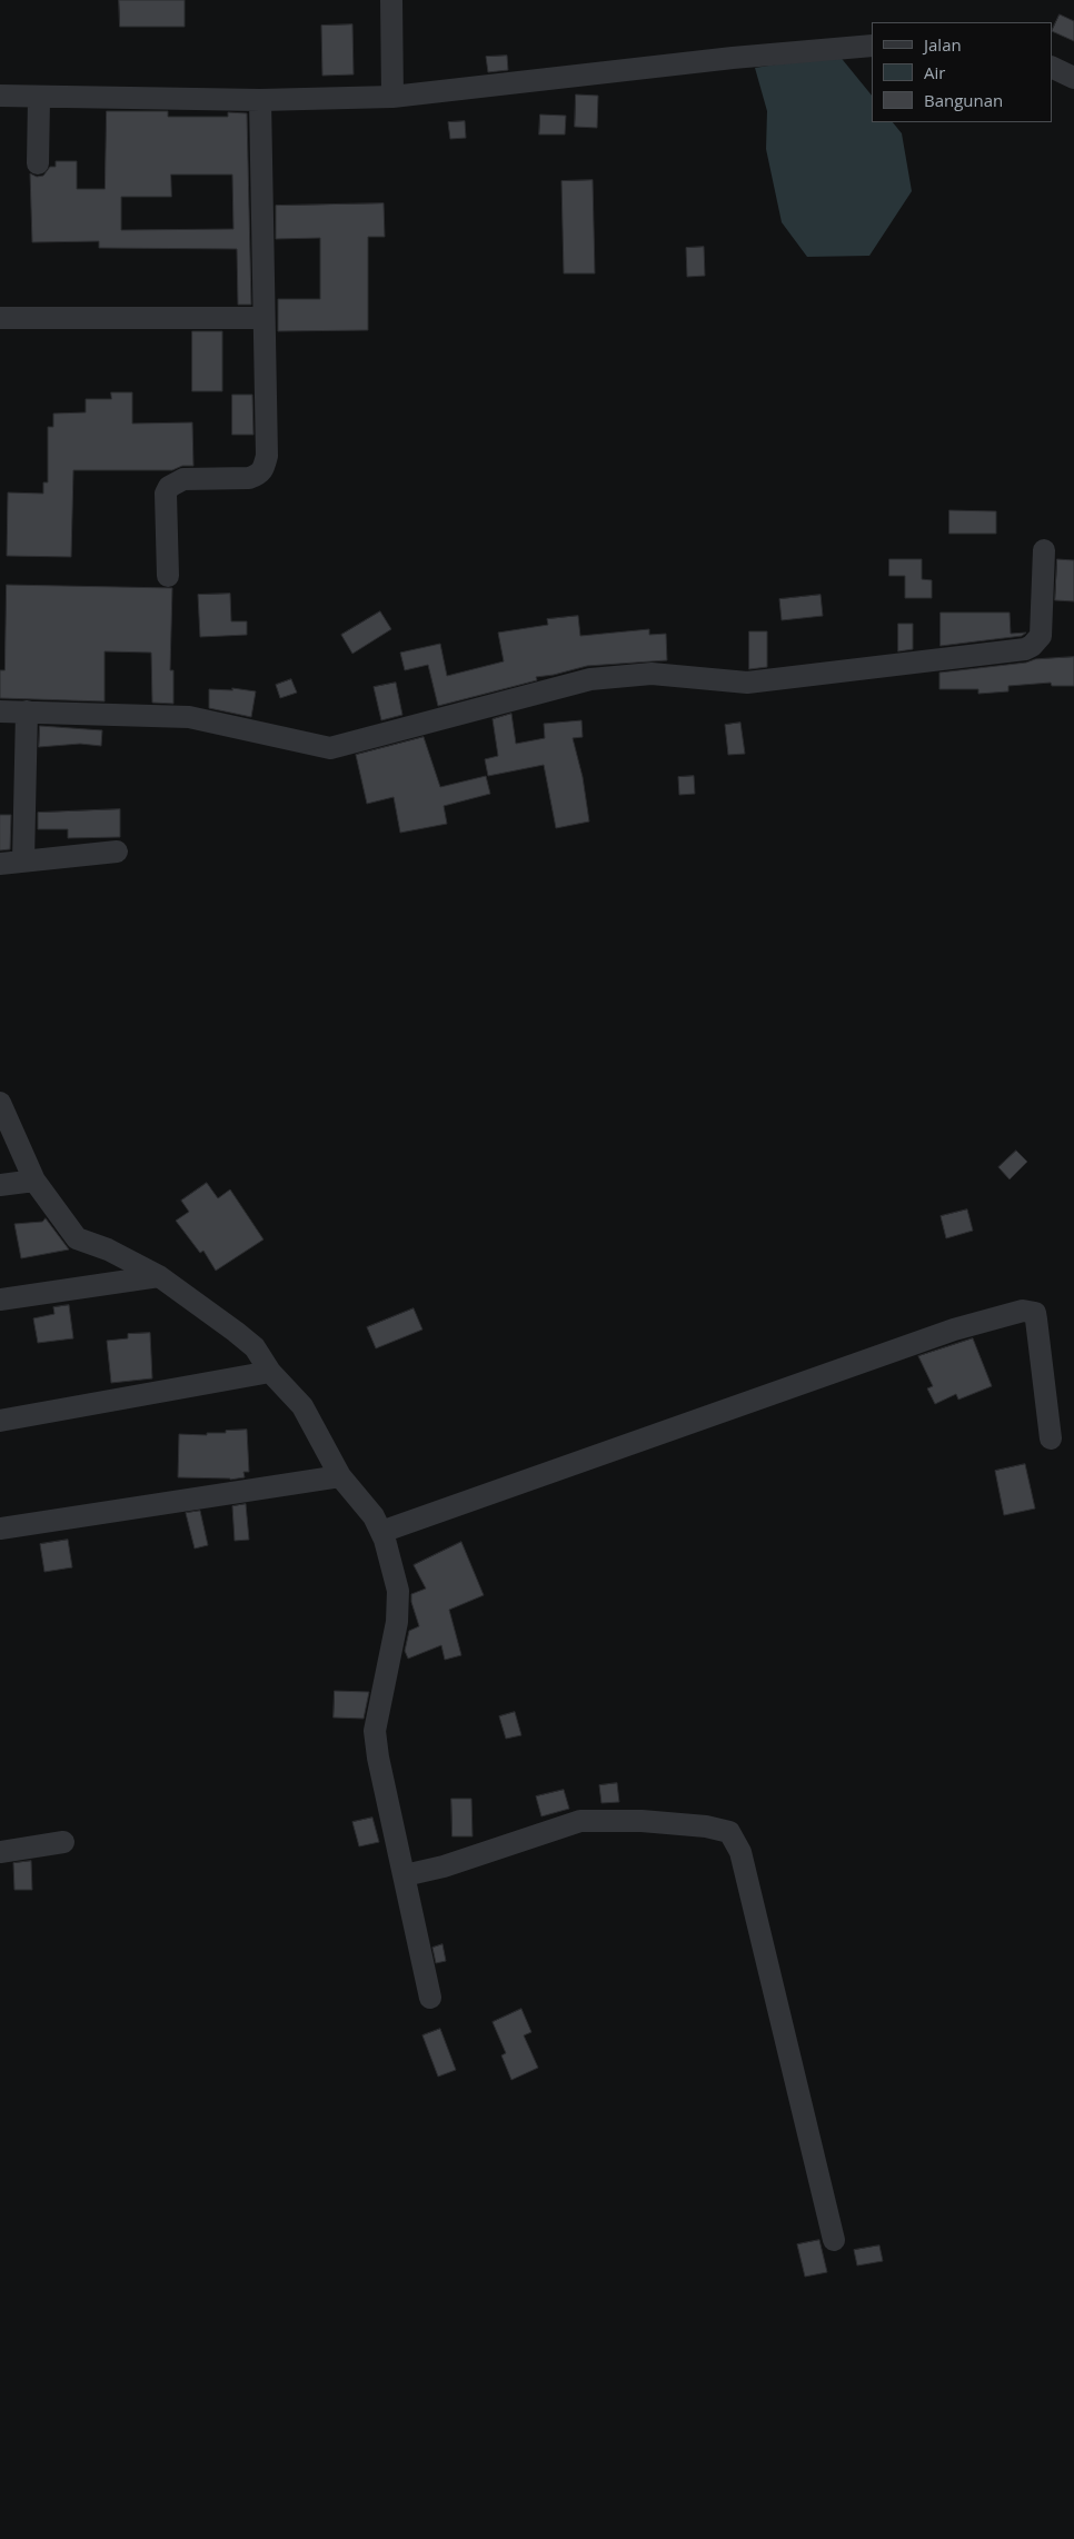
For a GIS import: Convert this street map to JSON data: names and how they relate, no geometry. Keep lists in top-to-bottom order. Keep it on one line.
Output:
{"legend":["Jalan","Air","Bangunan"]}
